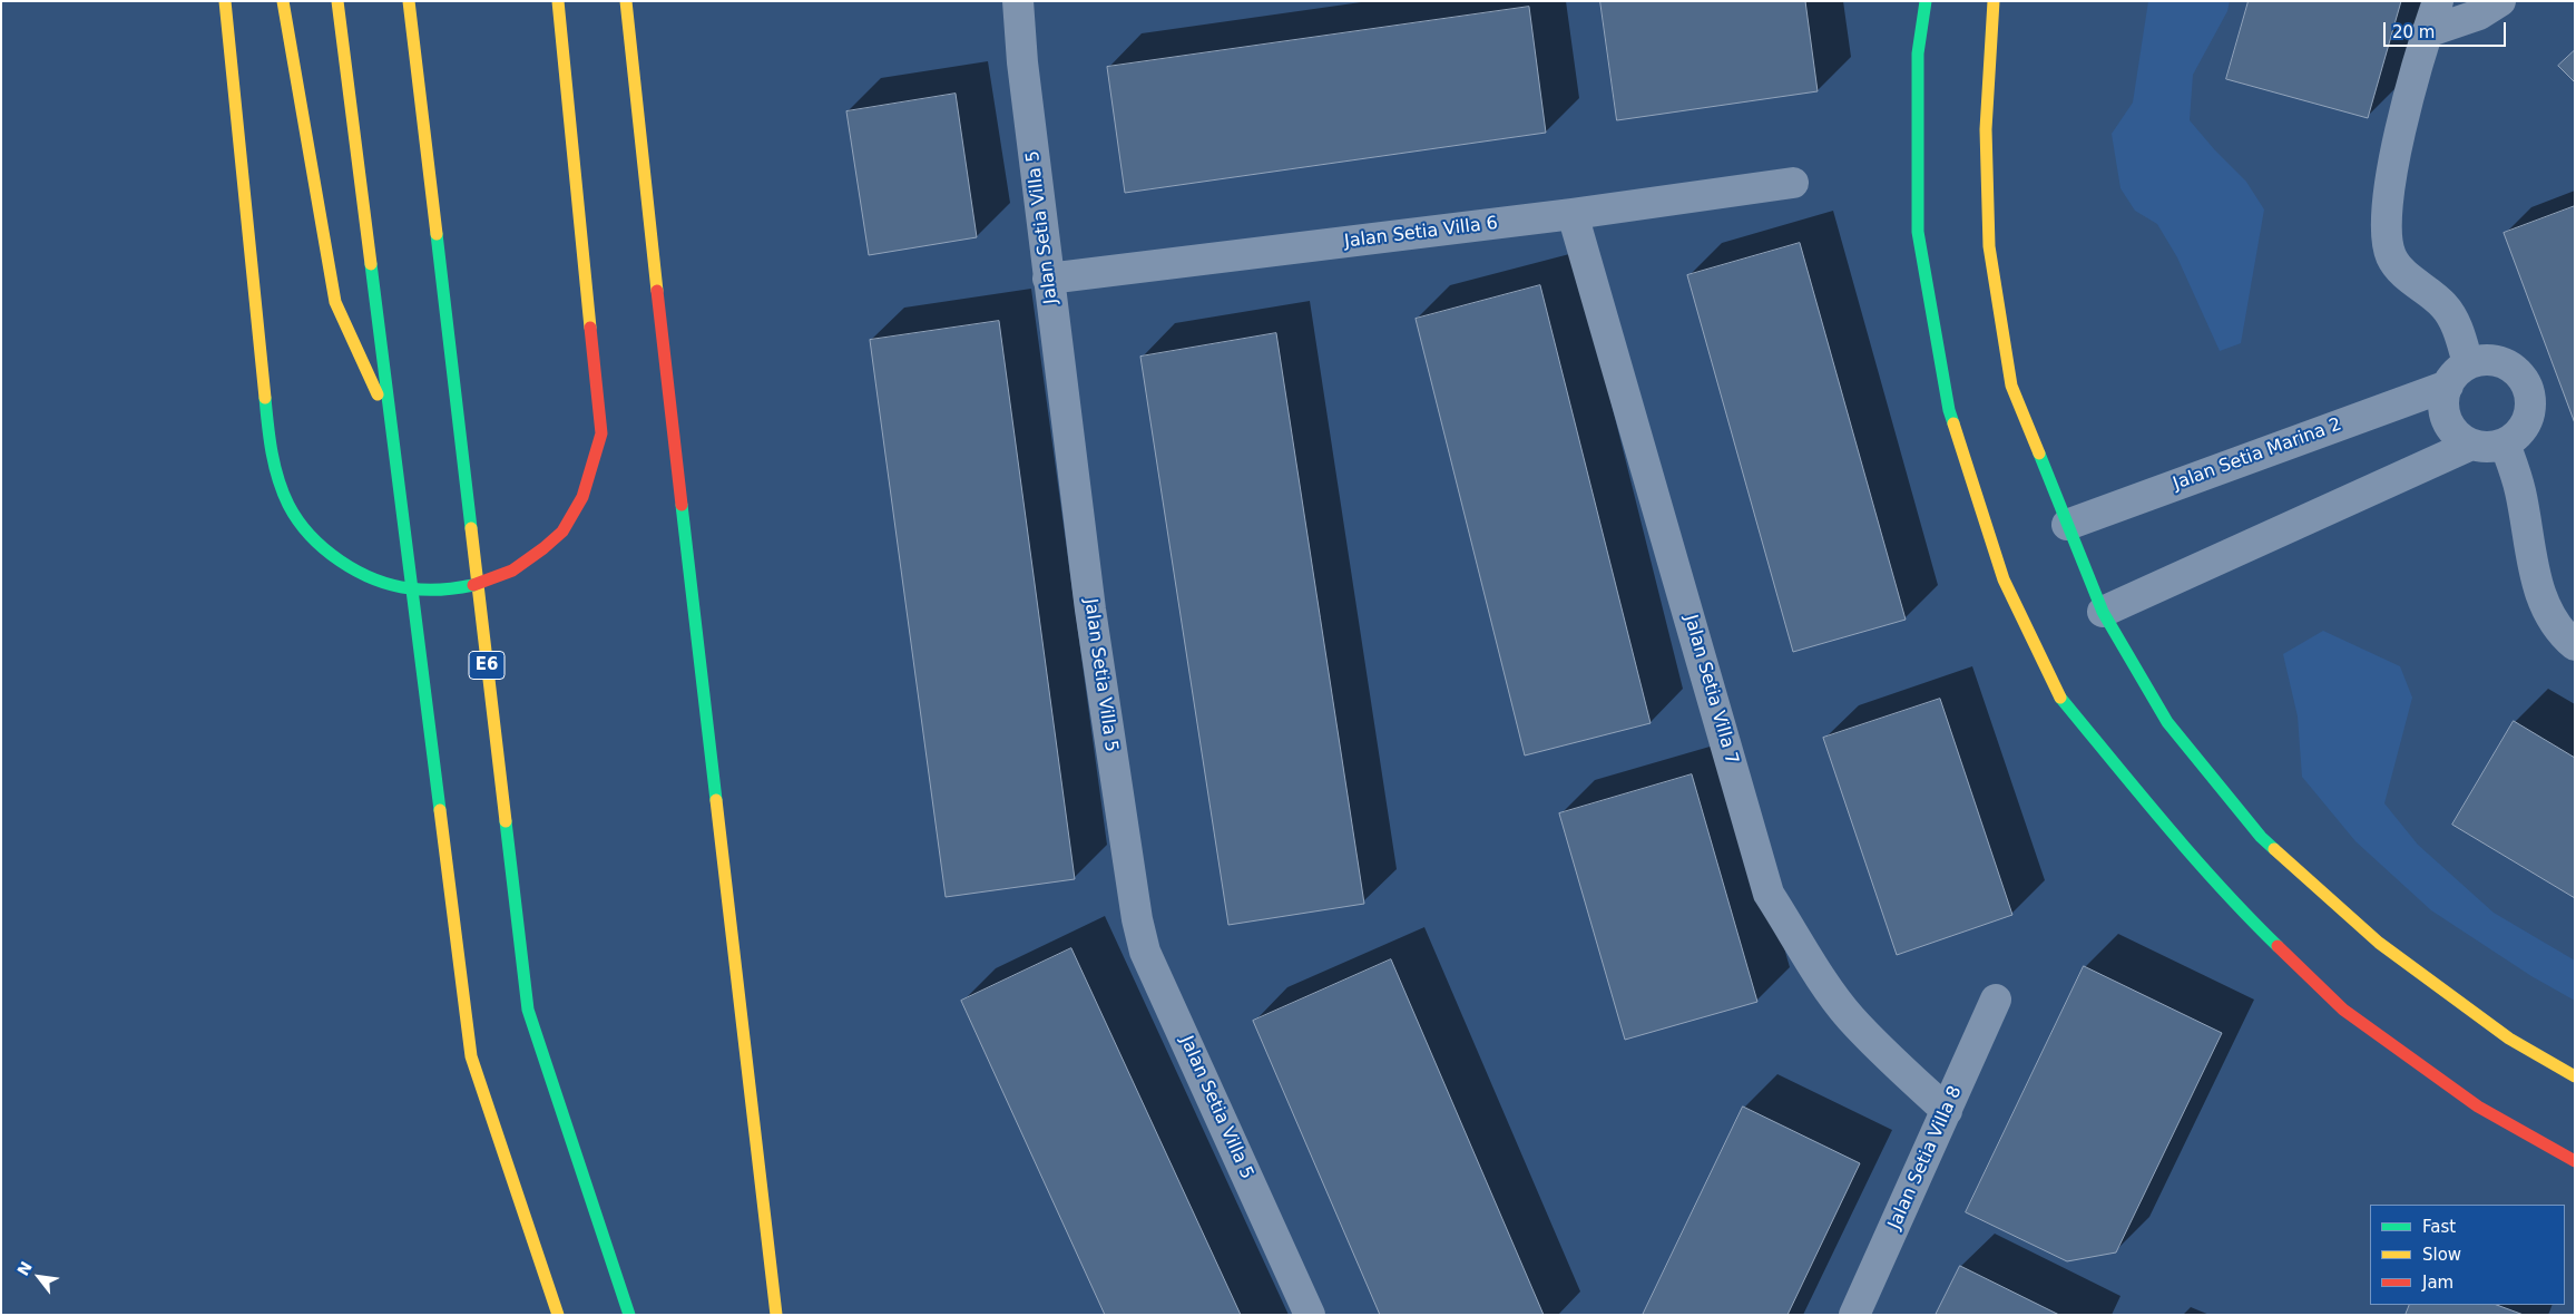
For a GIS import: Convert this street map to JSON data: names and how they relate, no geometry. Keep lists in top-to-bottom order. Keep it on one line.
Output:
{"streets":{"main road":["E6"],"street":["Jalan Setia Villa 5","Jalan Setia Villa 6","Jalan Setia Marina 2","Jalan Setia Villa 7","Jalan Setia Villa 8"]},"crossings":[["Jalan Setia Villa 5","Jalan Setia Villa 6"],["Jalan Setia Villa 6","Jalan Setia Villa 7"],["Jalan Setia Villa 7","Jalan Setia Villa 8"]],"legend":["Fast","Slow","Jam"],"scale_bar":"20 m","north":"top left"}
